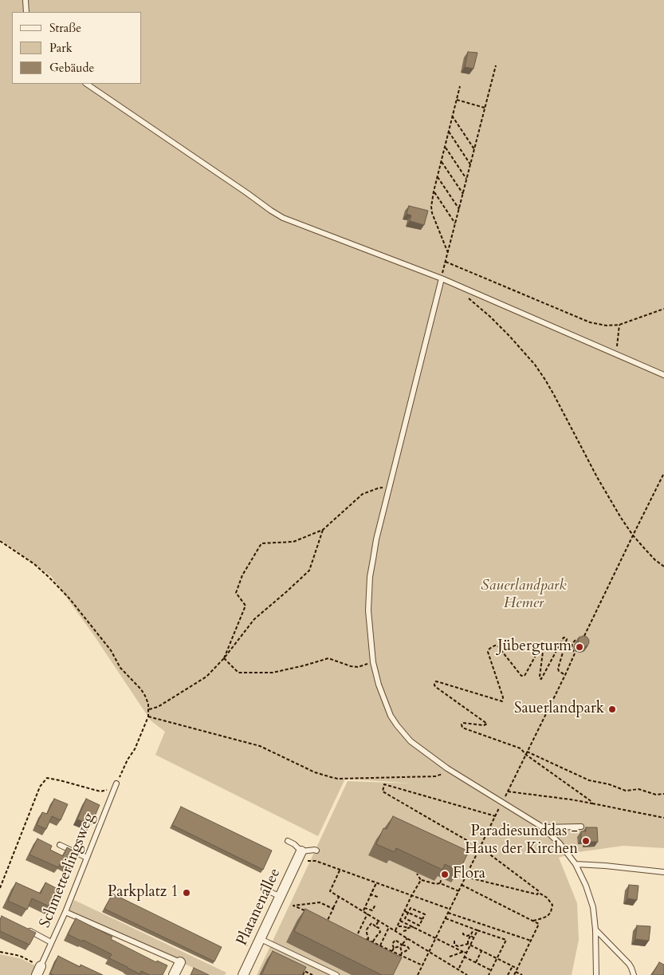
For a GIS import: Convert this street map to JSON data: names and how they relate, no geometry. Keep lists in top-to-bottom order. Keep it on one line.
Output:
{"streets":{"street":["Platanenallee"],"lane":["Schmetterlingsweg"]},"parks":["Sauerlandpark Hemer"],"places":["Jübergturm","Sauerlandpark","Paradiesunddas - Haus der Kirchen","Flora","Parkplatz 1"],"legend":["Straße","Park","Gebäude"]}
